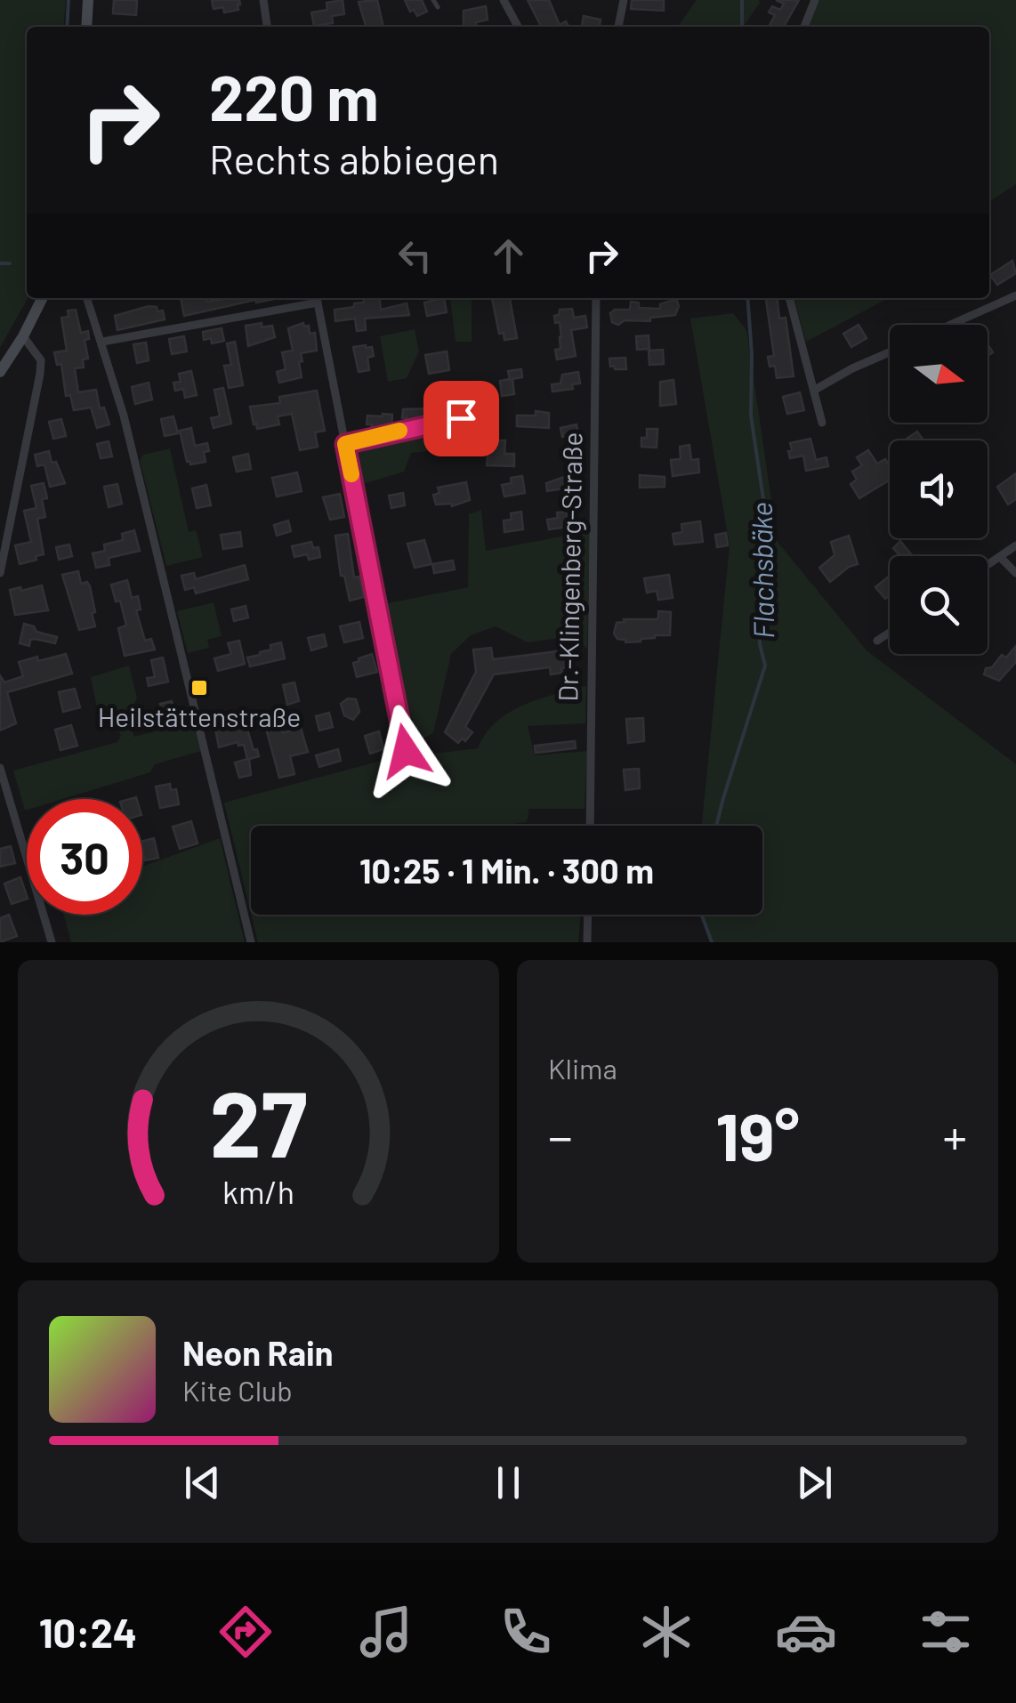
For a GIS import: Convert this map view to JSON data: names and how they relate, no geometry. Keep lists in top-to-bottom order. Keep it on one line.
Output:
{"streets":{"street":["Dr.-Klingenberg-Straße"]},"water":["Flachsbäke"],"places":{"transit":["Heilstättenstraße"]},"north":"right","page":{"turn":["220 m","Rechts abbiegen"],"limit":"30","trip":"10:25 · 1 Min. · 300 m","tile":"Klima","heat":["−","19°","+"],"song":["Neon Rain","Kite Club"],"tabs":"10:24","gauge":["27","km/h"]}}
